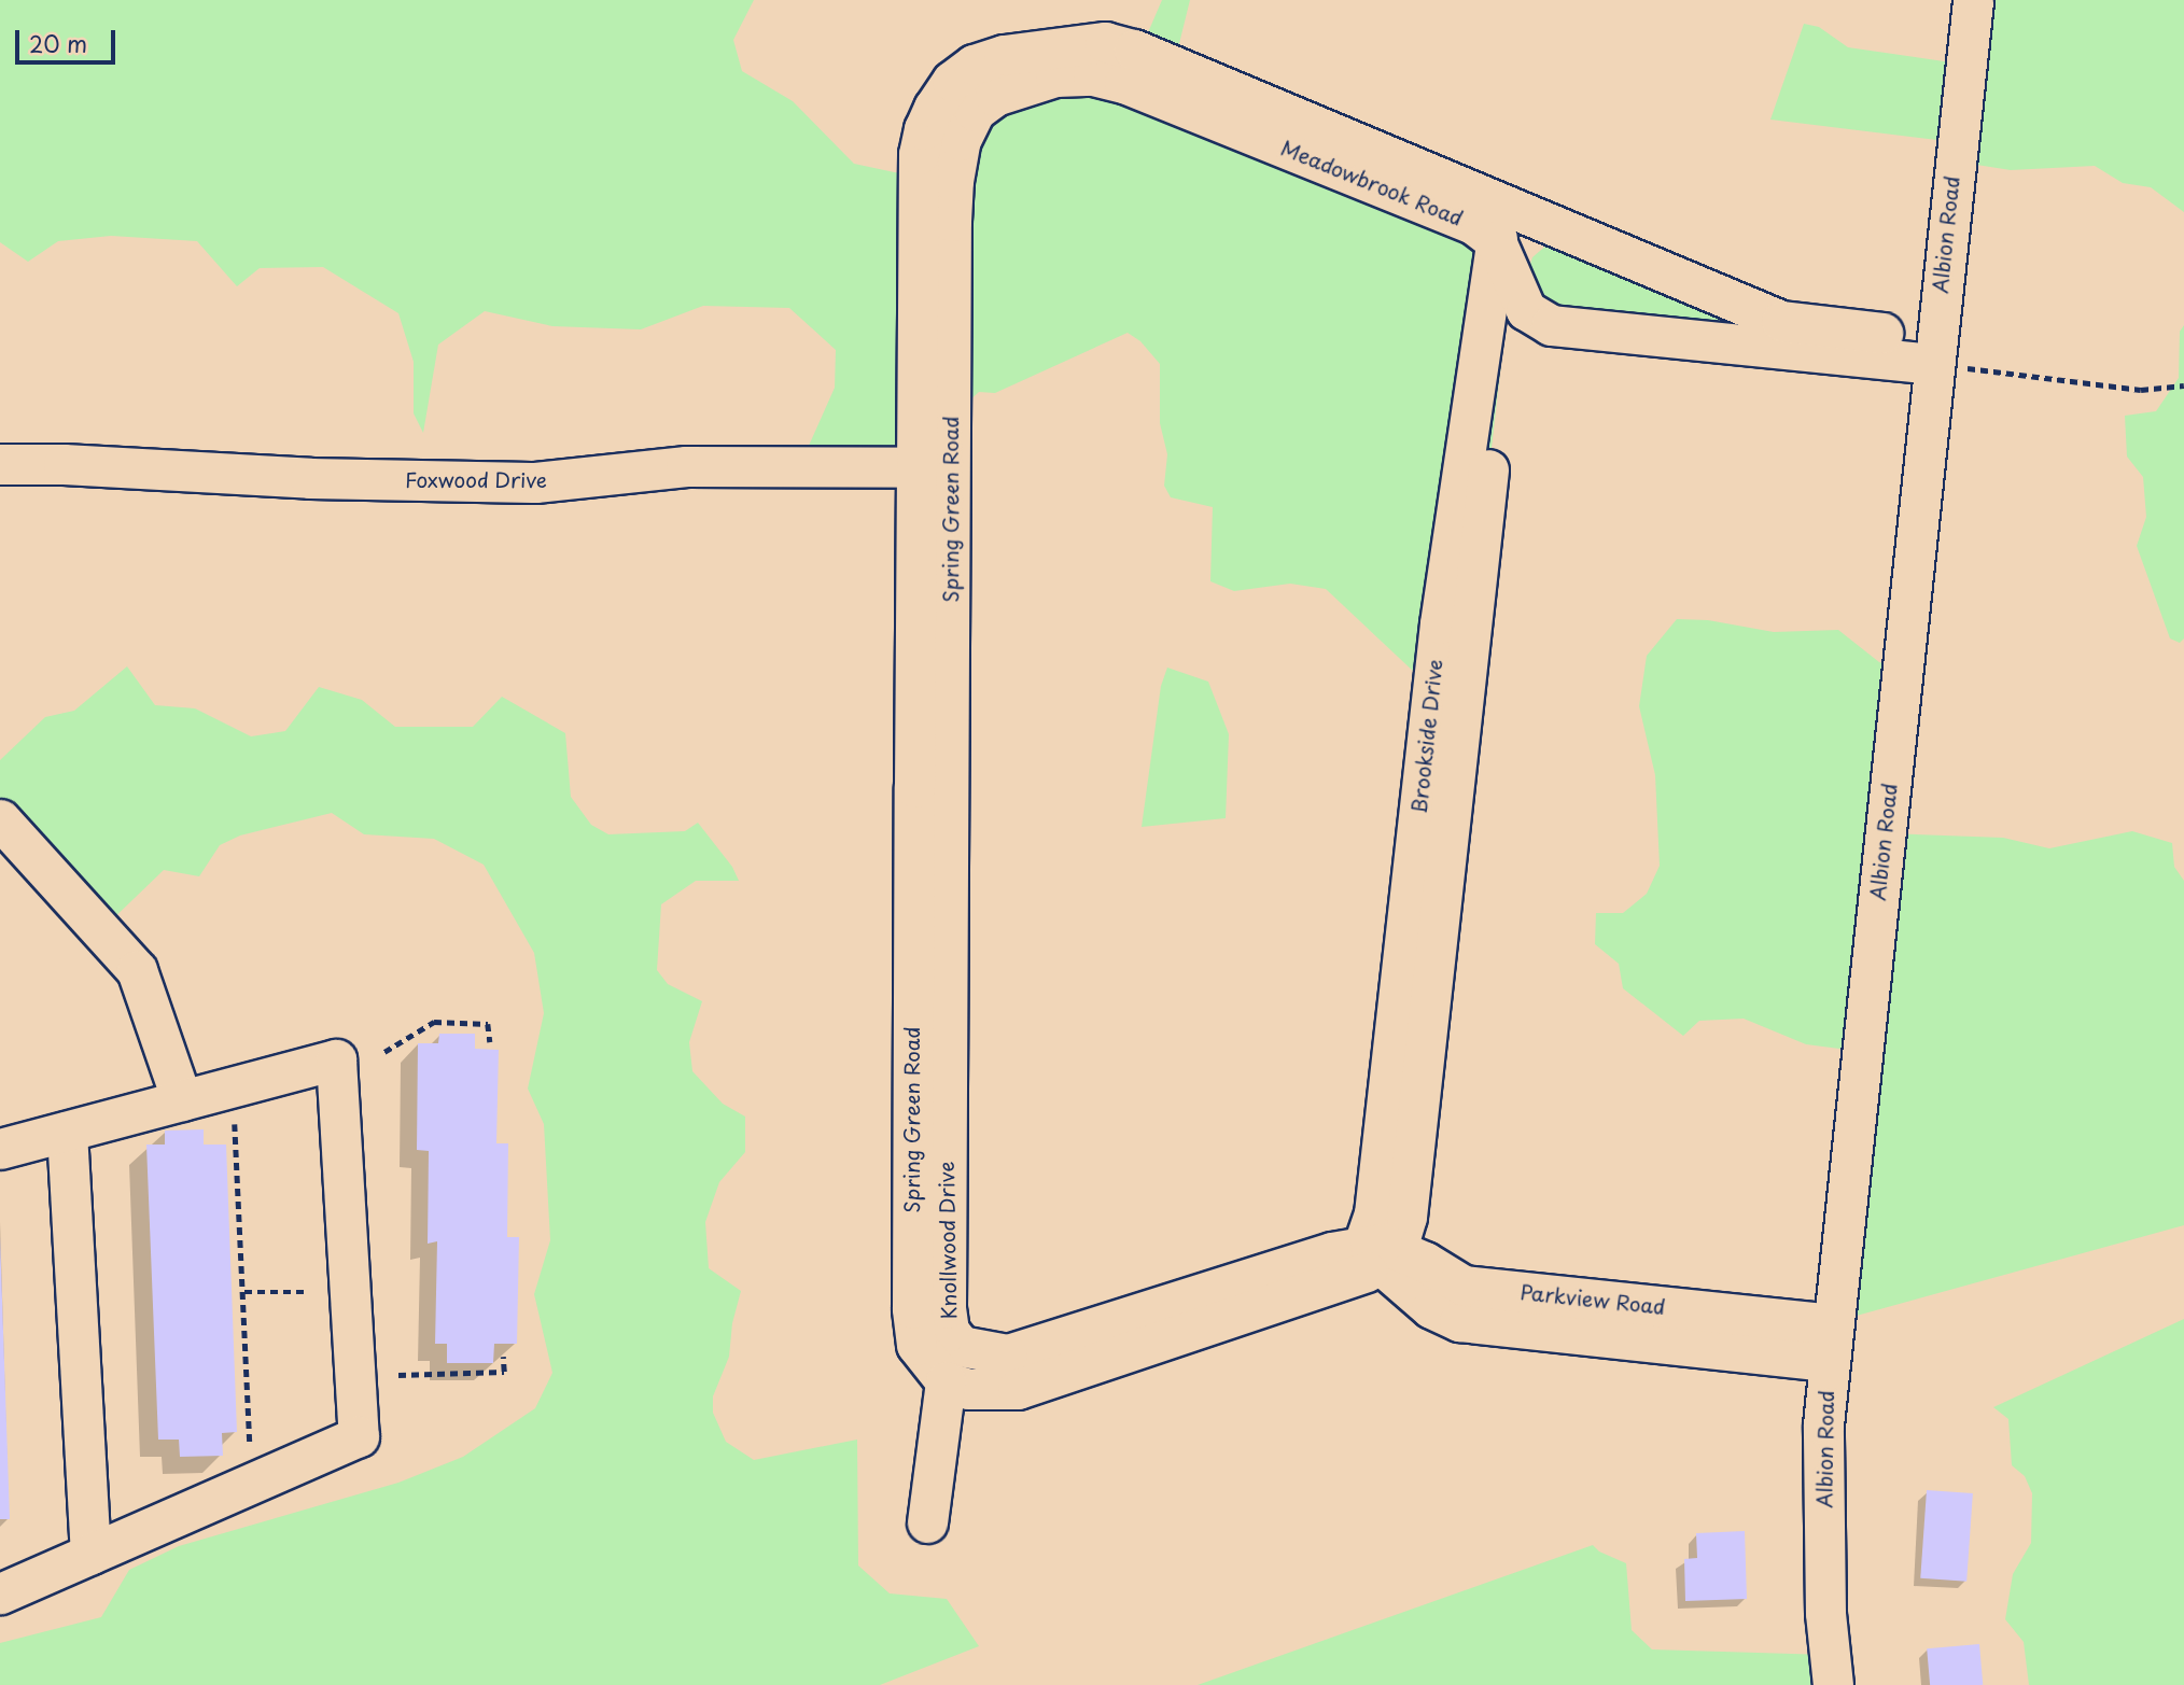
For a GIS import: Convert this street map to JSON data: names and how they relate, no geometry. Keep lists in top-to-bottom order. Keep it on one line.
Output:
{"streets":{"street":["Meadowbrook Road","Albion Road","Foxwood Drive","Spring Green Road","Brookside Drive","Knollwood Drive","Parkview Road"]},"crossings":[["Meadowbrook Road","Albion Road"],["Meadowbrook Road","Foxwood Drive"],["Meadowbrook Road","Spring Green Road"],["Meadowbrook Road","Brookside Drive"],["Albion Road","Parkview Road"],["Foxwood Drive","Spring Green Road"],["Spring Green Road","Knollwood Drive"],["Brookside Drive","Knollwood Drive"],["Brookside Drive","Parkview Road"],["Knollwood Drive","Parkview Road"]],"scale_bar":"20 m"}
